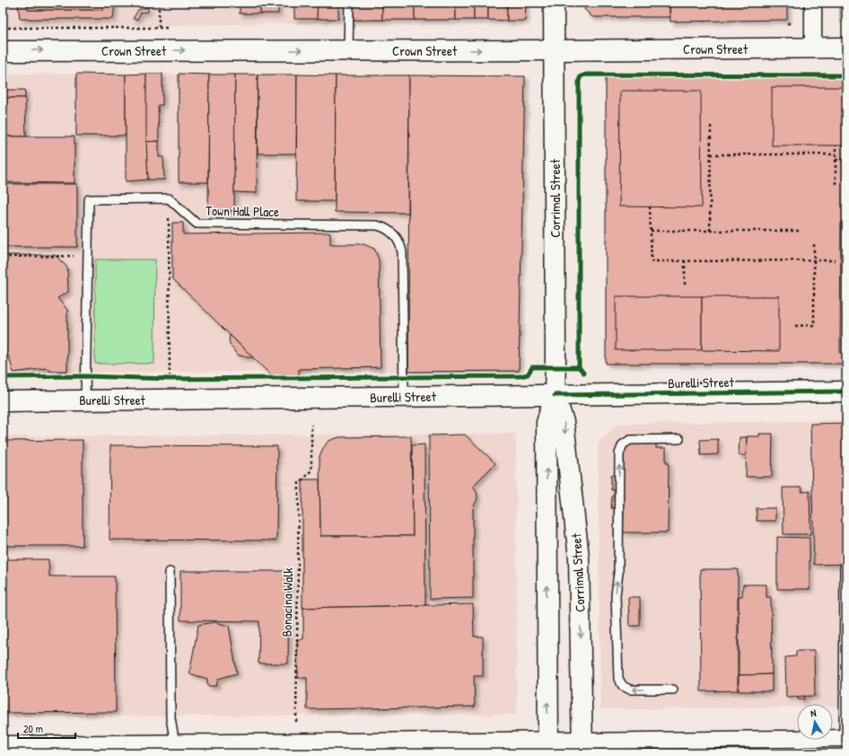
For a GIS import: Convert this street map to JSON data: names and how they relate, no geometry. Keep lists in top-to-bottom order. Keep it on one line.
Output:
{"streets":{"main road":["Crown Street","Corrimal Street","Burelli Street"],"lane":["Town Hall Place"],"path":["Bonacina Walk"]},"crossings":[["Crown Street","Corrimal Street"],["Corrimal Street","Burelli Street"],["Town Hall Place","Burelli Street"]],"one_way":["Crown Street"],"scale_bar":"20 m","north":"top"}
